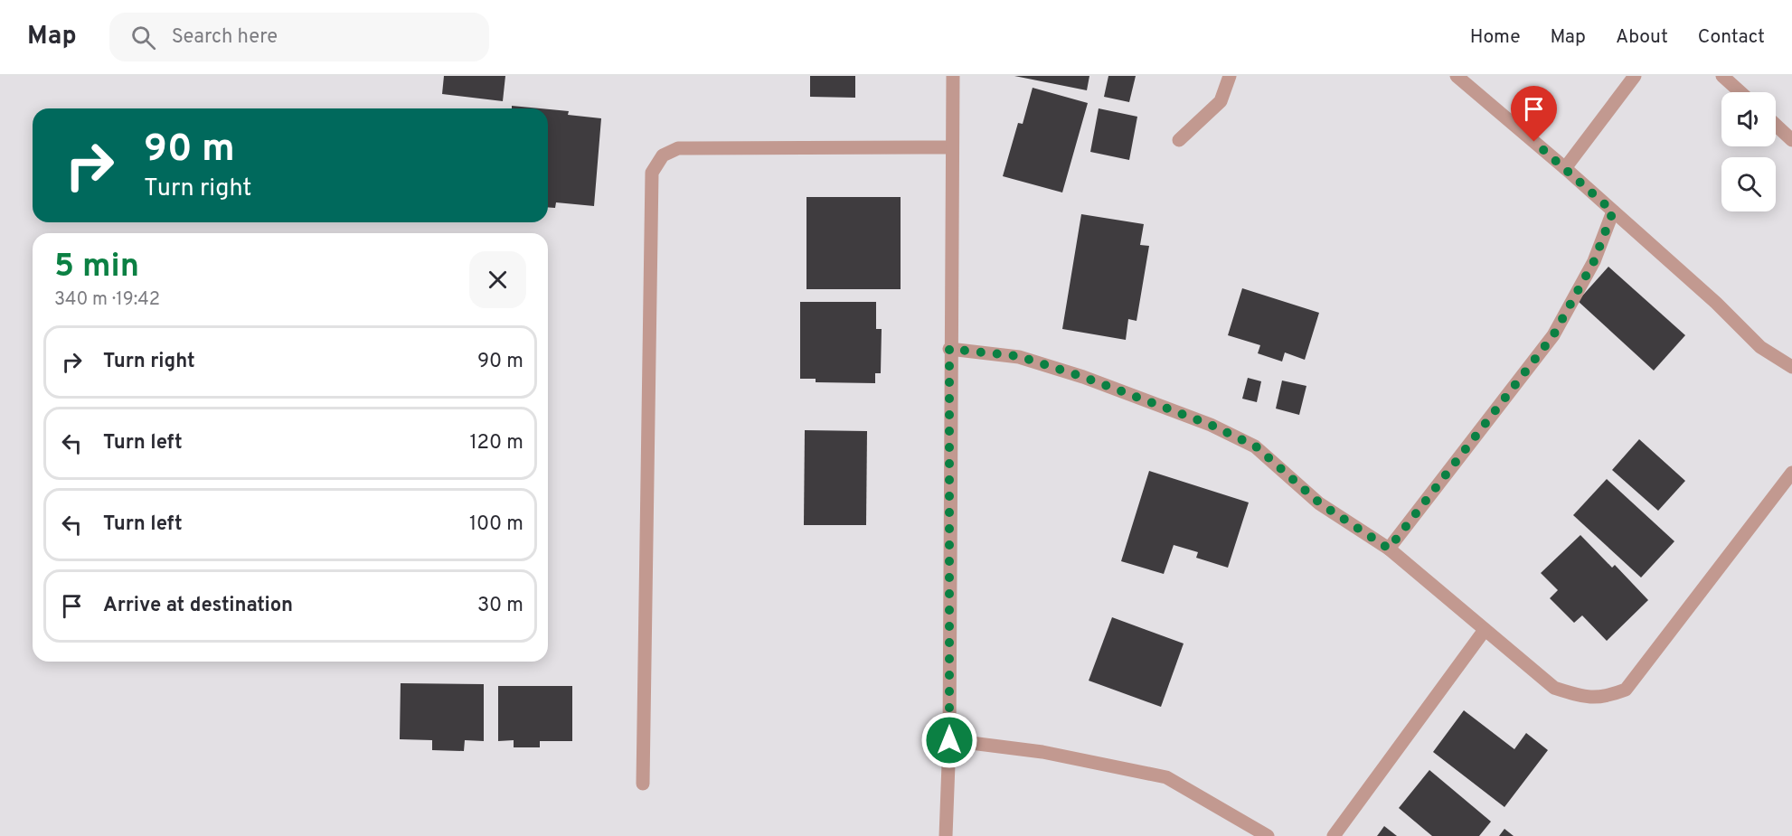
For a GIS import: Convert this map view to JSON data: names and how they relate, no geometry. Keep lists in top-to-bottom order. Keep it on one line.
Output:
{"page":{"header":"Map","search":"Search here","nav":["Home","Map","About","Contact"],"turn":["90 m","Turn right"],"heading":["5 min","340 m · 19:42"],"list":[{"name":"Turn right","value":"90 m"},{"name":"Turn left","value":"120 m"},{"name":"Turn left","value":"100 m"},{"name":"Arrive at destination","value":"30 m"}]}}
